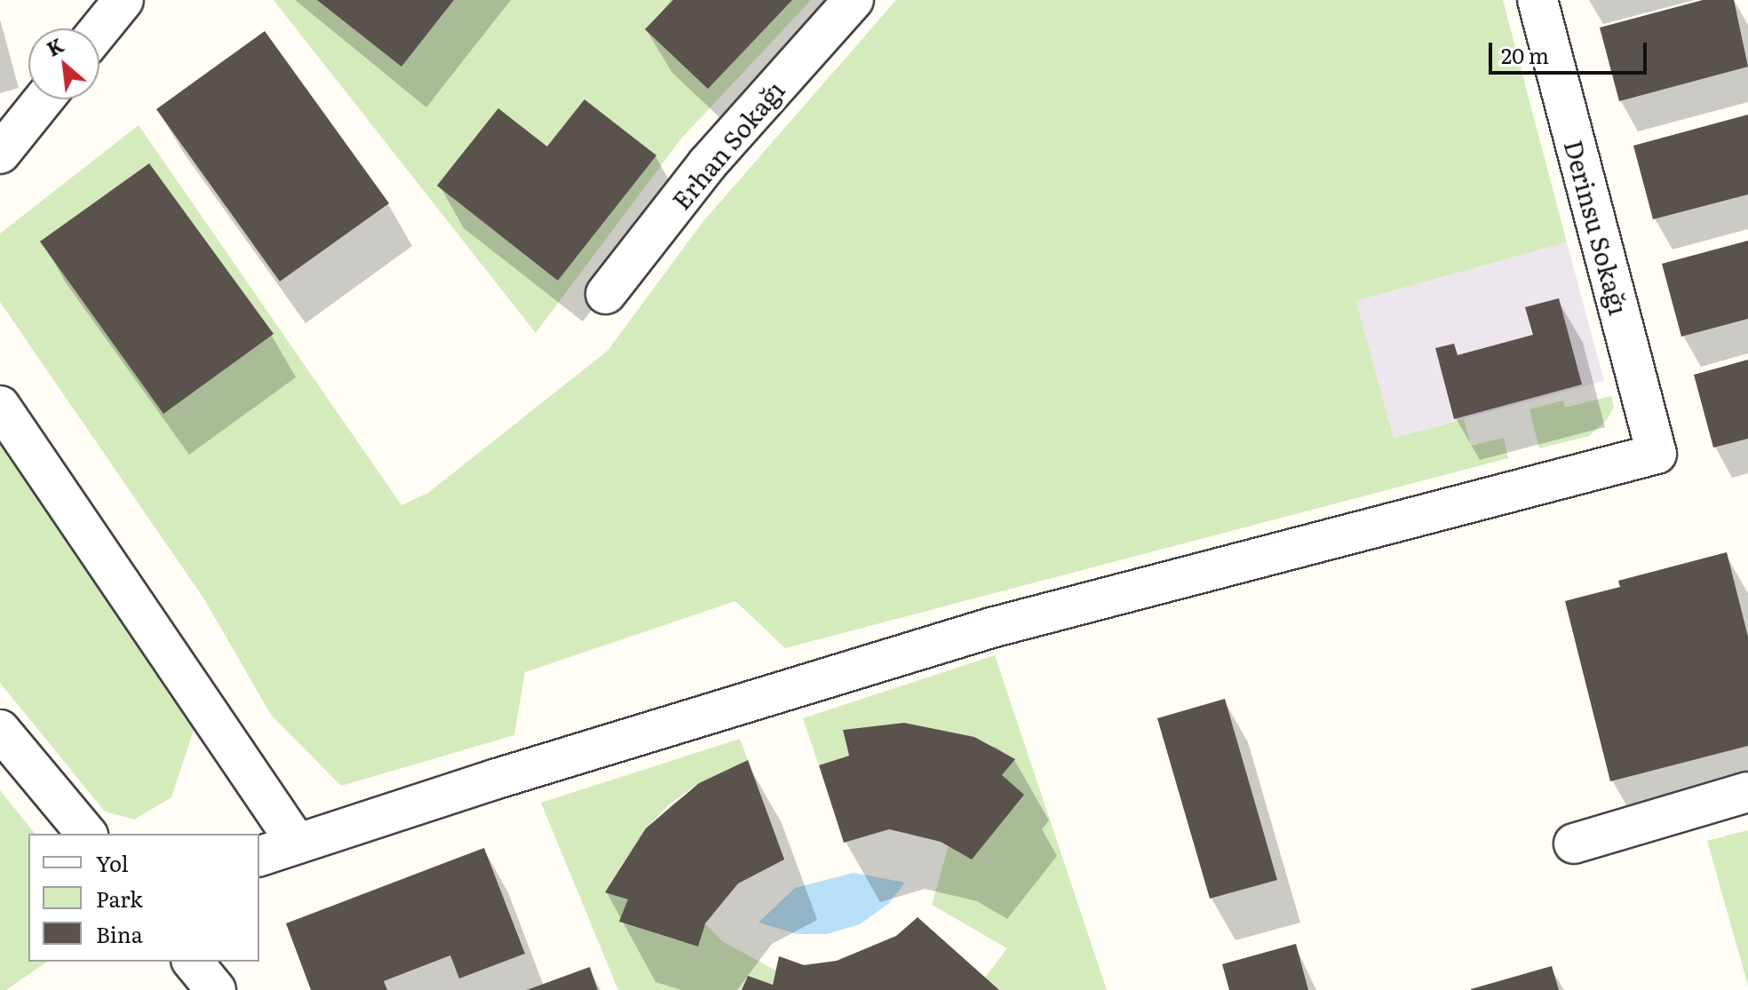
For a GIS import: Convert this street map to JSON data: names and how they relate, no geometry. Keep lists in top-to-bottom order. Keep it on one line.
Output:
{"streets":{"street":["Erhan Sokağı","Derinsu Sokağı"]},"legend":["Yol","Park","Bina"],"scale_bar":"20 m","north":"top left"}
